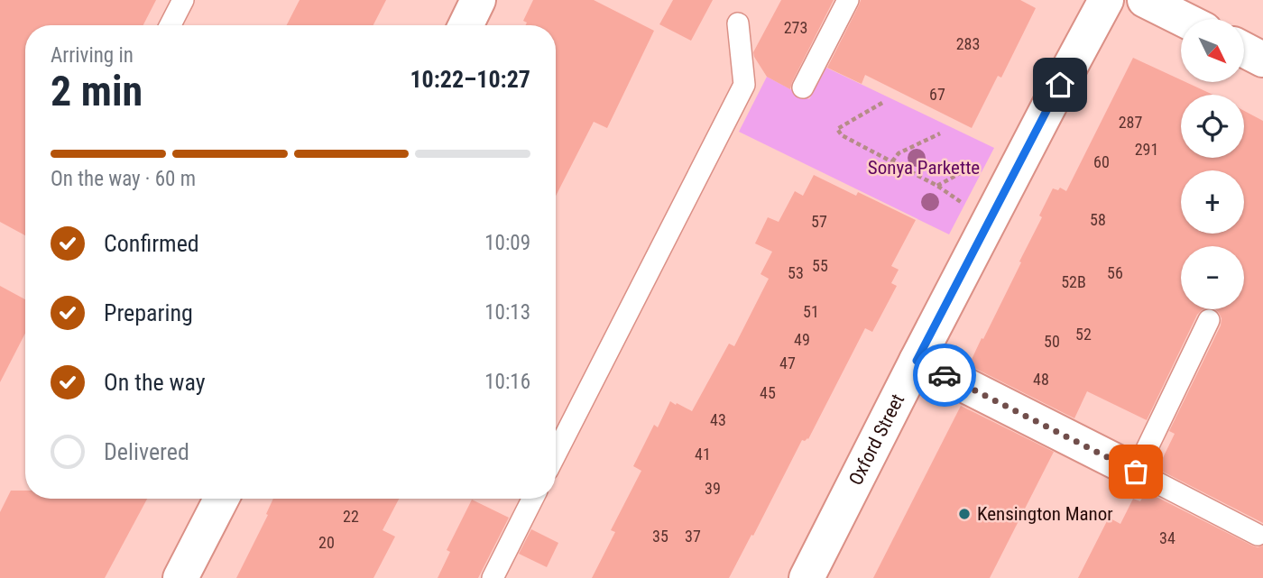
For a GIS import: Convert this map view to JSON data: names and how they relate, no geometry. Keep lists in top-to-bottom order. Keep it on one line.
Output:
{"streets":{"street":["Oxford Street"]},"parks":["Sonya Parkette"],"places":["Kensington Manor"],"house_numbers":["273","283","67","287","291","60","58","57","55","53","56","52B","51","52","49","50","47","48","45","43","41","39","22","35","37","34","20"],"north":"bottom right","page":{"map_buttons":["+","−"],"heading":["2 min","Arriving in","10:22–10:27"],"bar":"On the way · 60 m","list":[["Confirmed","10:09"],["Preparing","10:13"],["On the way","10:16"],"Delivered"]}}
